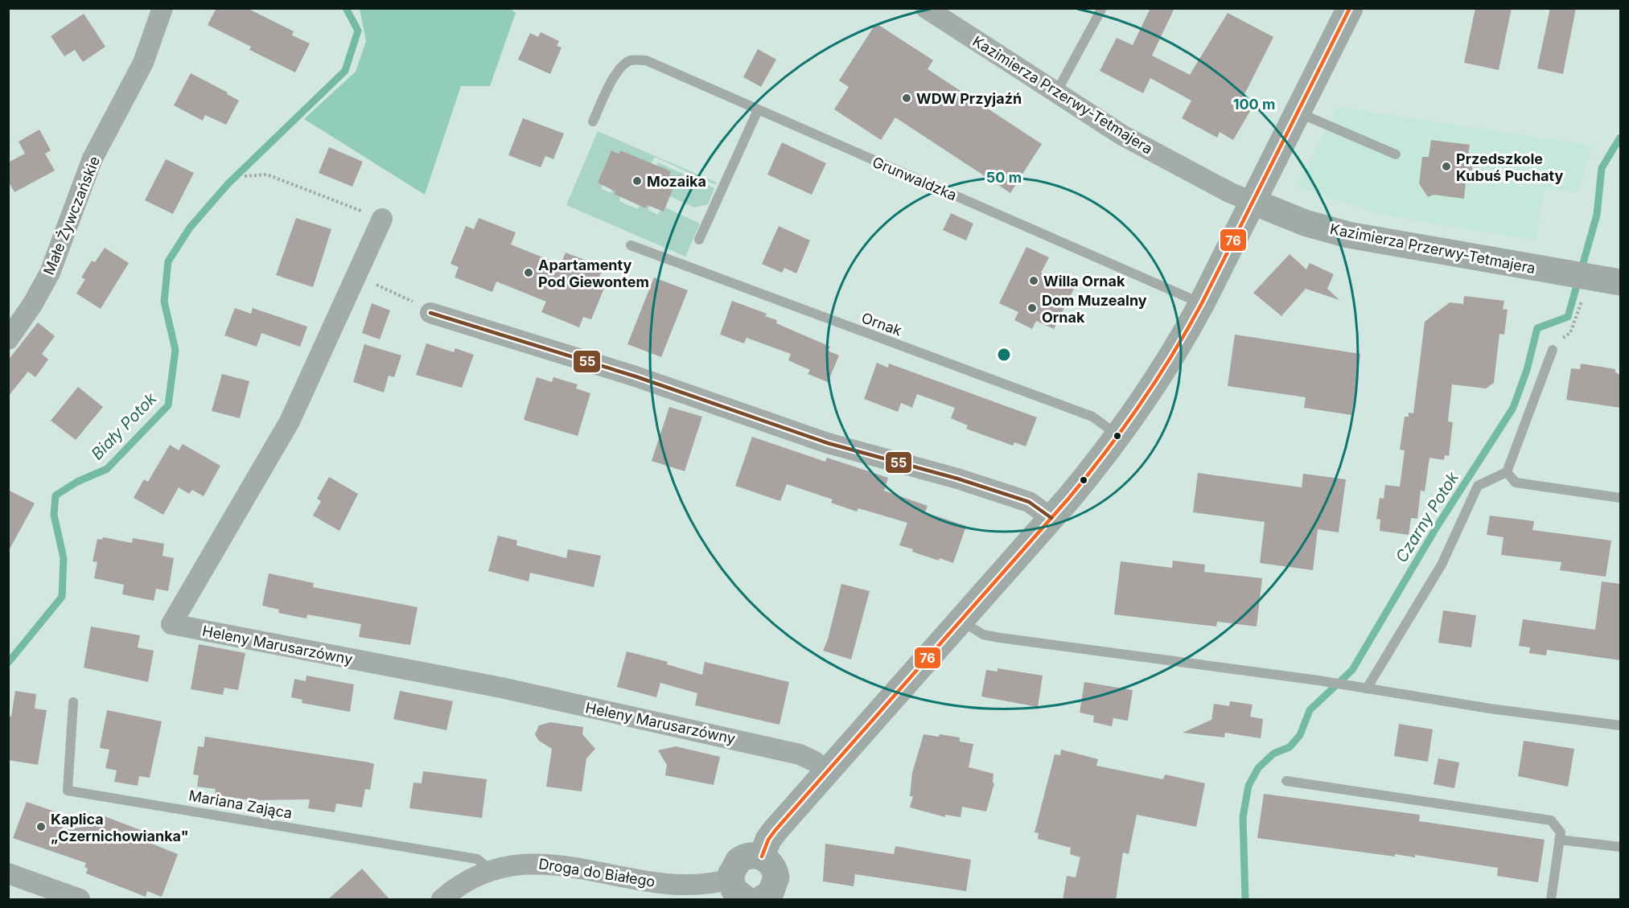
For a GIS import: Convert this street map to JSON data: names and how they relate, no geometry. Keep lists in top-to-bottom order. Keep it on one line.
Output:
{"streets":{"street":["Kazimierza Przerwy-Tetmajera","Małe Żywczańskie","Heleny Marusarzówny","Droga do Białego"],"lane":["Grunwaldzka","Ornak","Mariana Zająca"]},"crossings":[["Mariana Zająca","Droga do Białego"]],"water":["Biały Potok","Czarny Potok"],"places":["WDW Przyjaźń","Przedszkole Kubuś Puchaty","Mozaika","Apartamenty Pod Giewontem","Willa Ornak","Dom Muzealny Ornak","Kaplica „Czernichowianka\""],"lines":["transit line 76","transit line 55"],"rings":["100 m","50 m"]}
